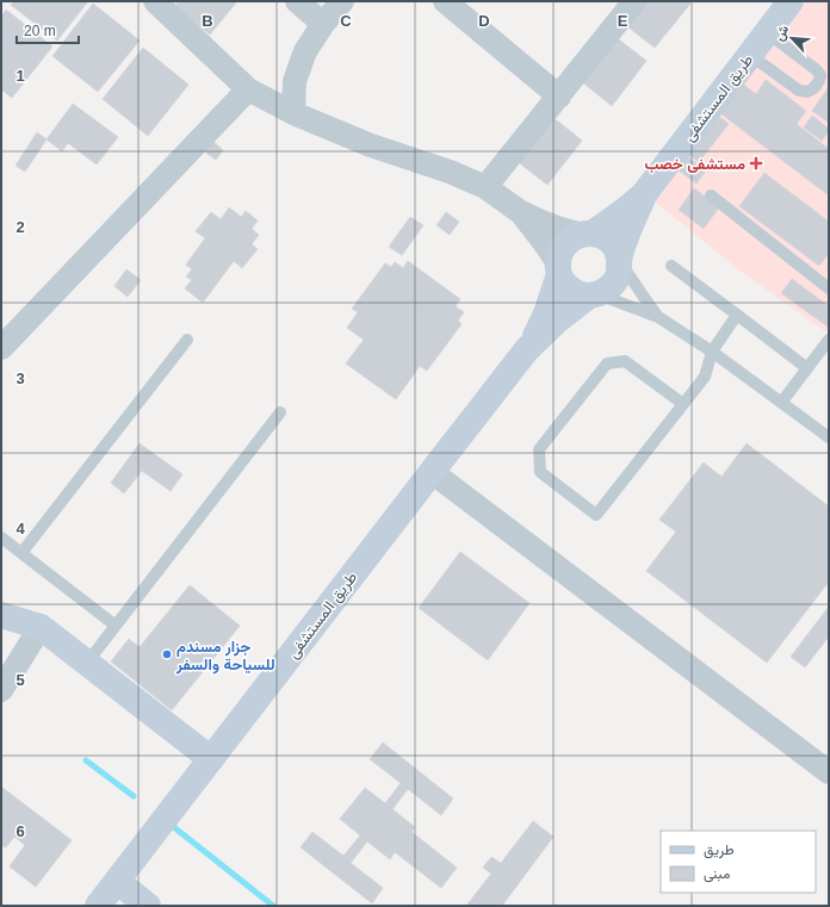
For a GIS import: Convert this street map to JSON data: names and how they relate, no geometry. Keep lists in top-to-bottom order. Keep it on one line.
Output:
{"streets":{"street":["طريق المستشفى"]},"places":{"health":["مستشفى خصب"],"other":["جزار مسندم للسياحة والسفر"]},"legend":["طريق","مبنى"],"scale_bar":"20 m","north":"top left","grid":{"columns":["B","C","D","E"],"rows":["1","2","3","4","5","6"]}}
